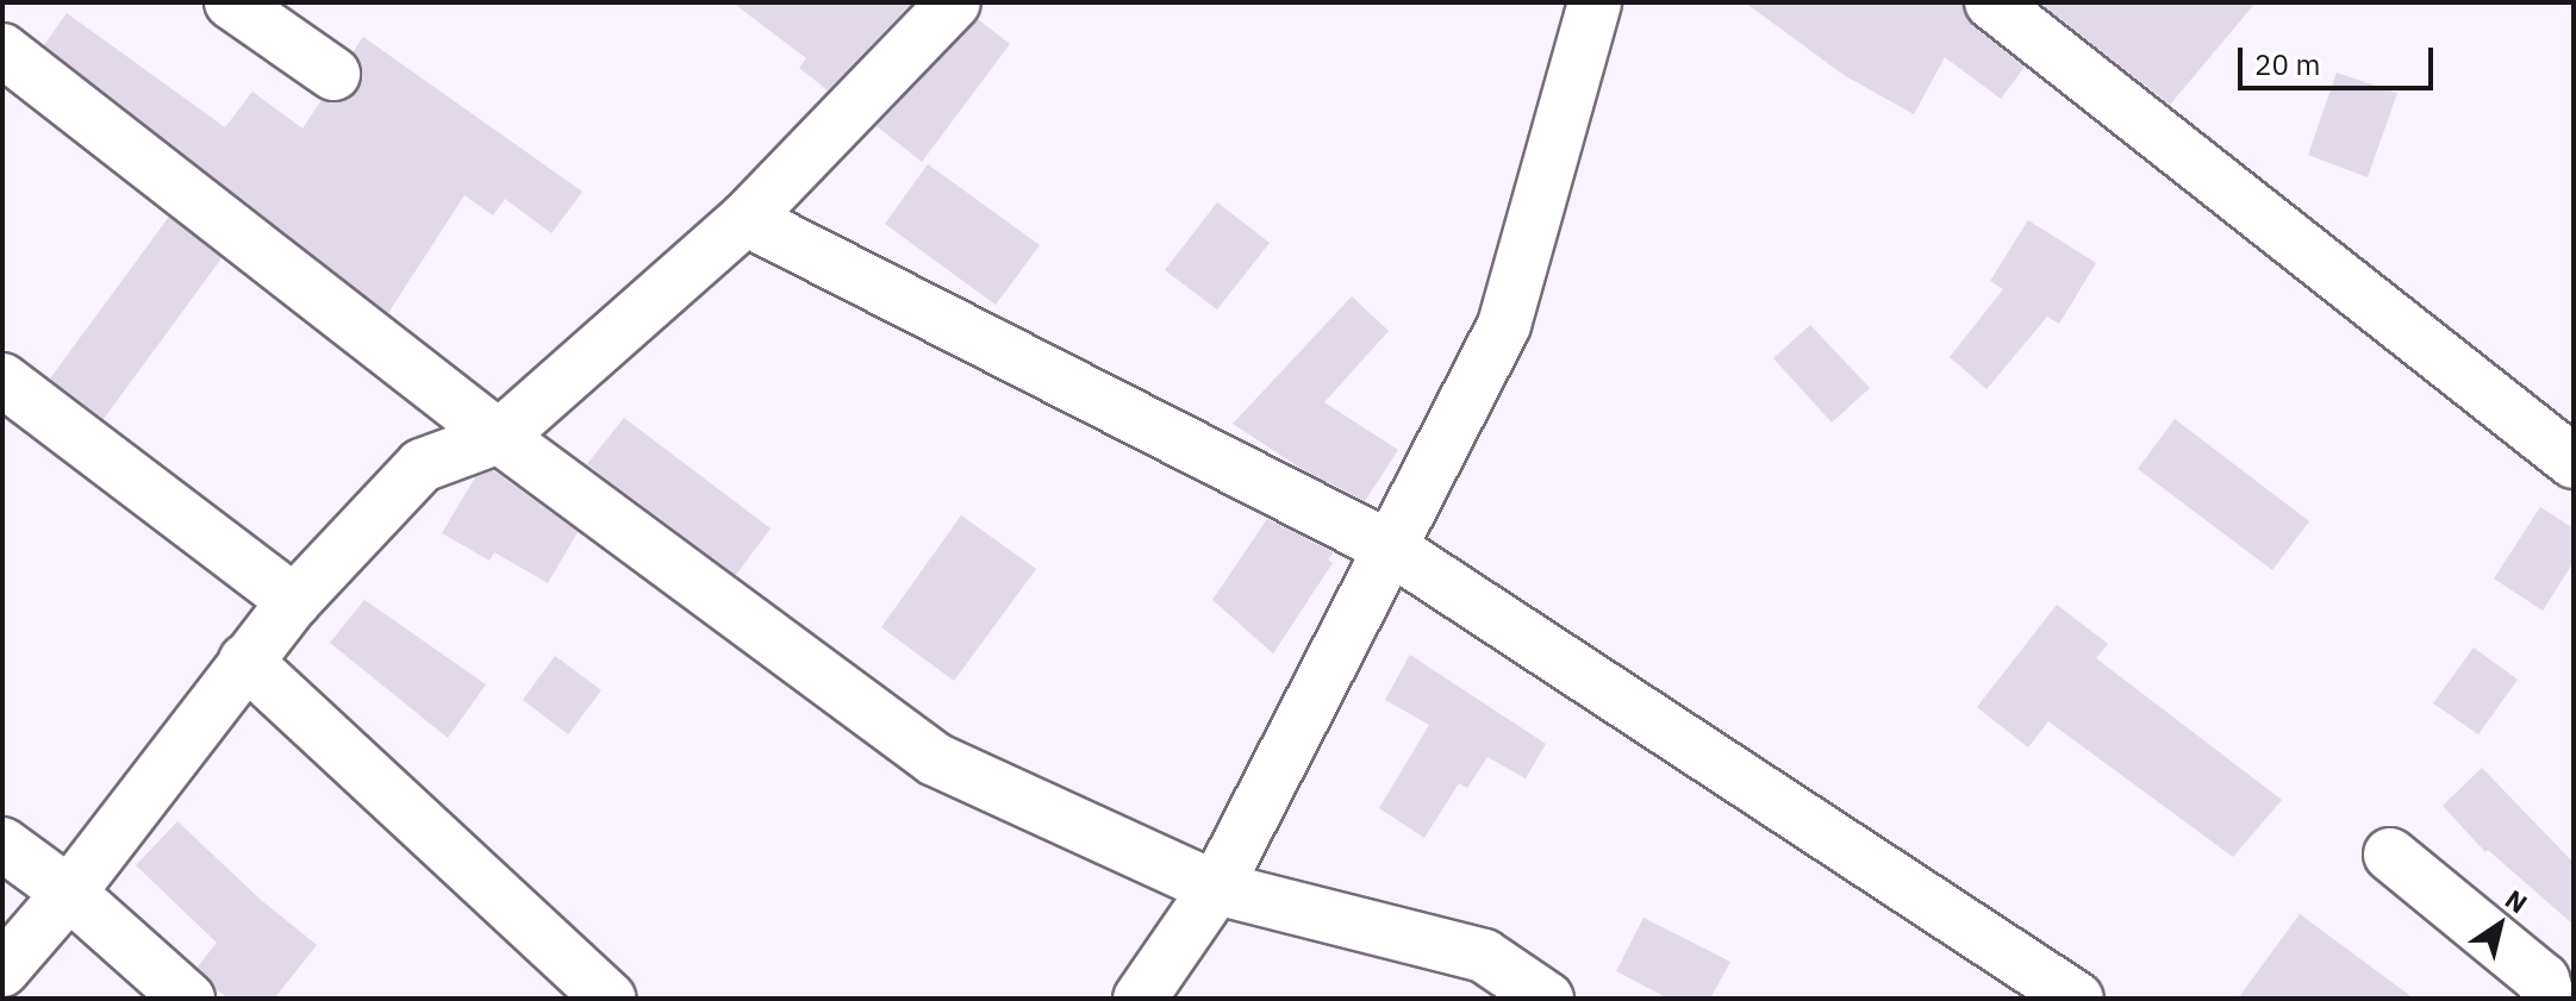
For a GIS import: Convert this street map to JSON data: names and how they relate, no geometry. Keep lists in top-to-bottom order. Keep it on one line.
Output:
{"scale_bar":"20 m","north":"top right"}
